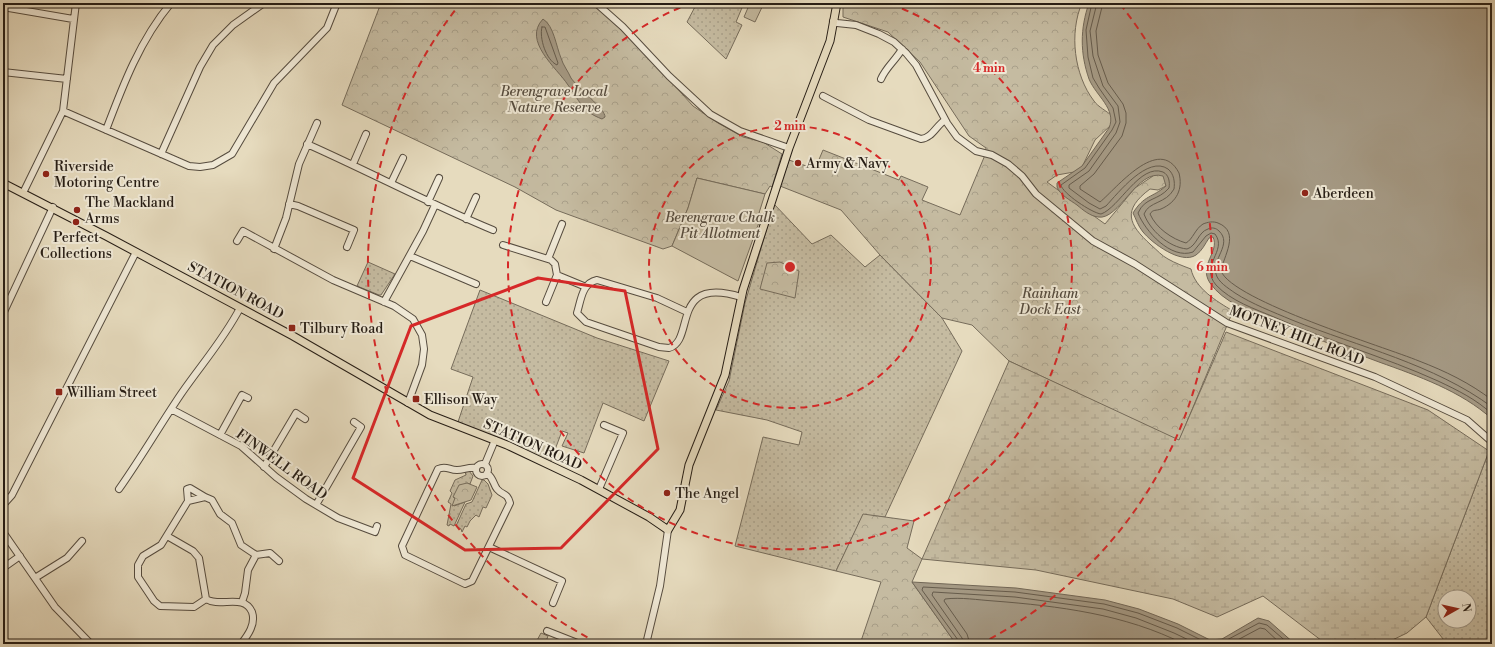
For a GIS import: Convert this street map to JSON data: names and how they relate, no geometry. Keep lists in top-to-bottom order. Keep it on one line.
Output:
{"streets":{"main road":["STATION ROAD"],"street":["MOTNEY HILL ROAD","FINWELL ROAD"]},"parks":["Berengrave Local Nature Reserve","Berengrave Chalk Pit Allotment","Rainham Dock East"],"places":{"other":["Army & Navy","Riverside Motoring Centre","Aberdeen","The Mackland Arms","Perfect Collections","The Angel"],"transit":["Tilbury Road","William Street","Ellison Way"]},"north":"right","rings":["4 min","2 min","6 min"]}
